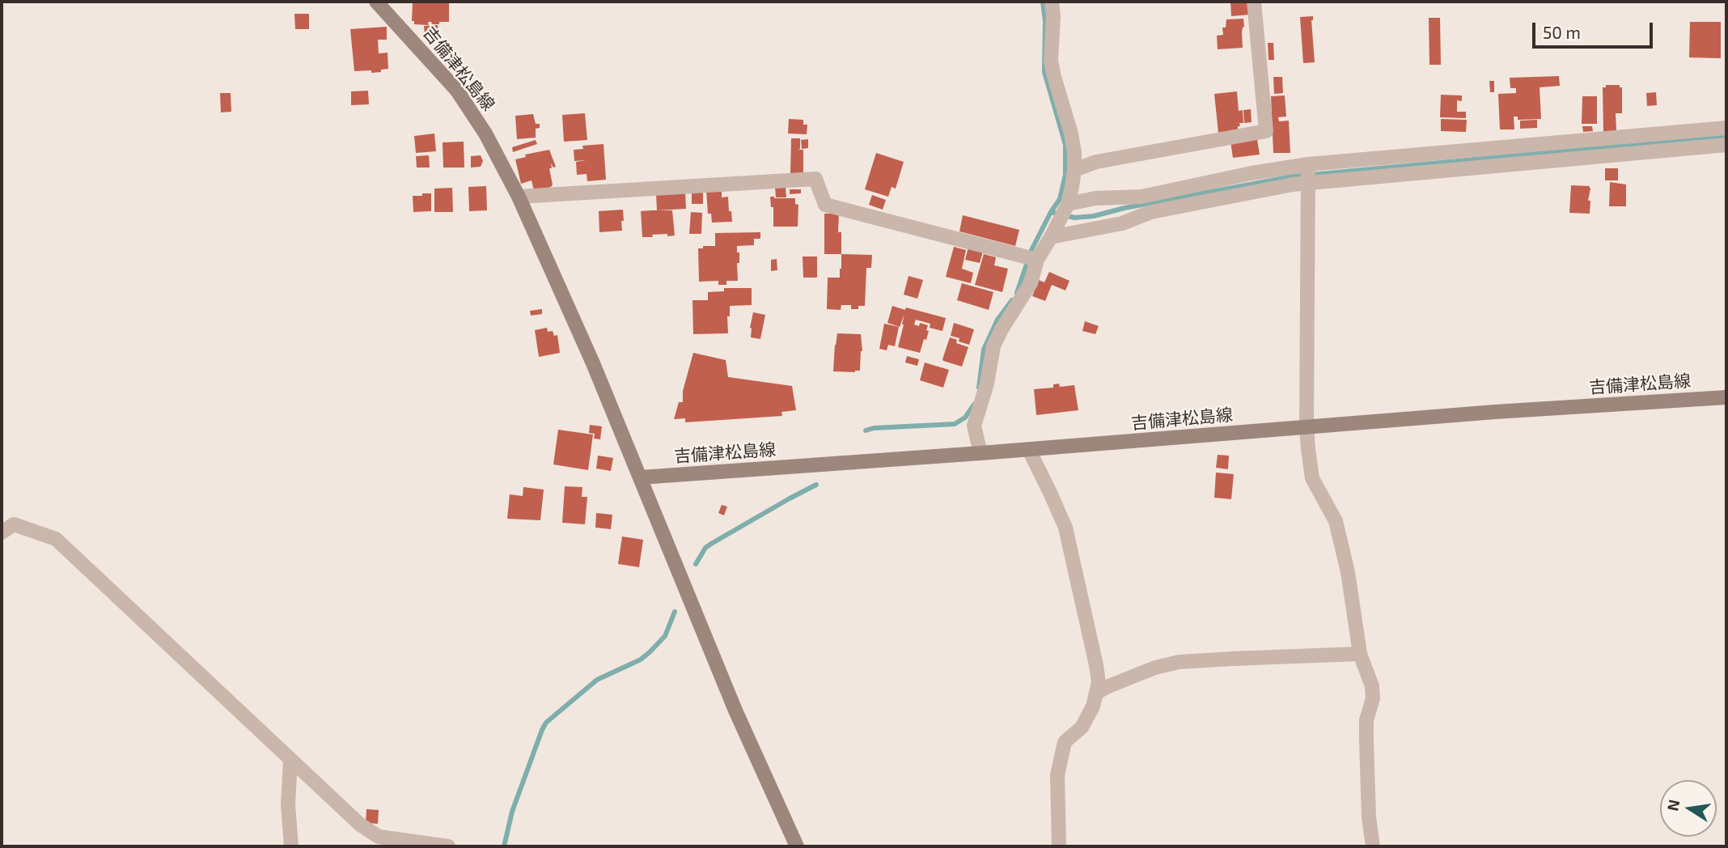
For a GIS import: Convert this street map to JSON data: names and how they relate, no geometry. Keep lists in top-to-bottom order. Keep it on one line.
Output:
{"streets":{"main road":["吉備津松島線"]},"scale_bar":"50 m","north":"left"}
